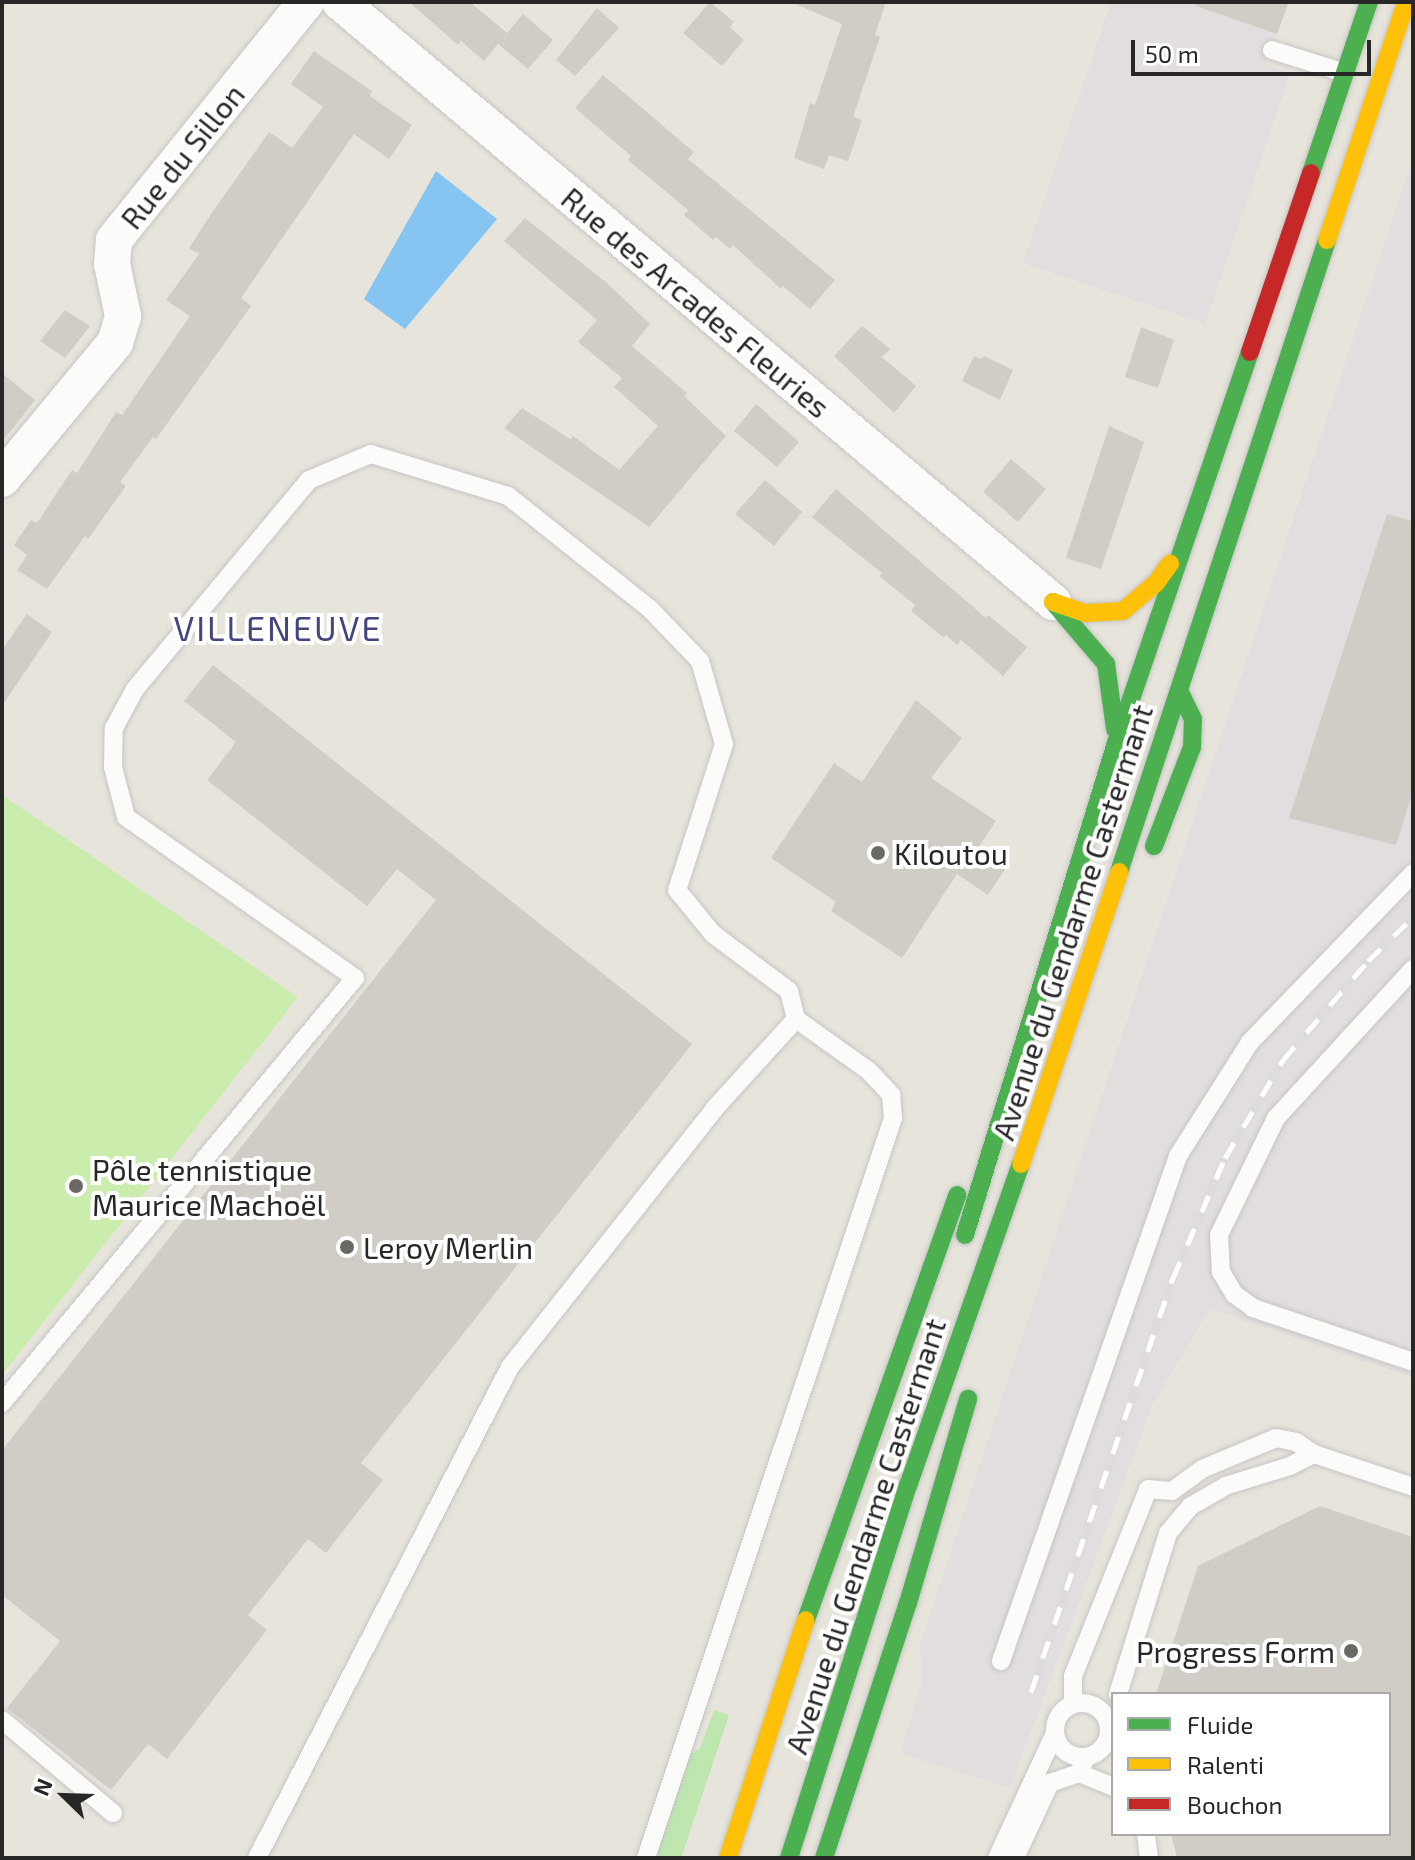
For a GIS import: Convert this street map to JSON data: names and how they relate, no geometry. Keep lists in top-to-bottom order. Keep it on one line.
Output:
{"streets":{"main road":["Avenue du Gendarme Castermant"],"street":["Rue du Sillon","Rue des Arcades Fleuries"]},"districts":["VILLENEUVE"],"places":["Kiloutou","Pôle tennistique Maurice Machoël","Leroy Merlin","Progress Form"],"legend":["Fluide","Ralenti","Bouchon"],"scale_bar":"50 m","north":"top left"}
